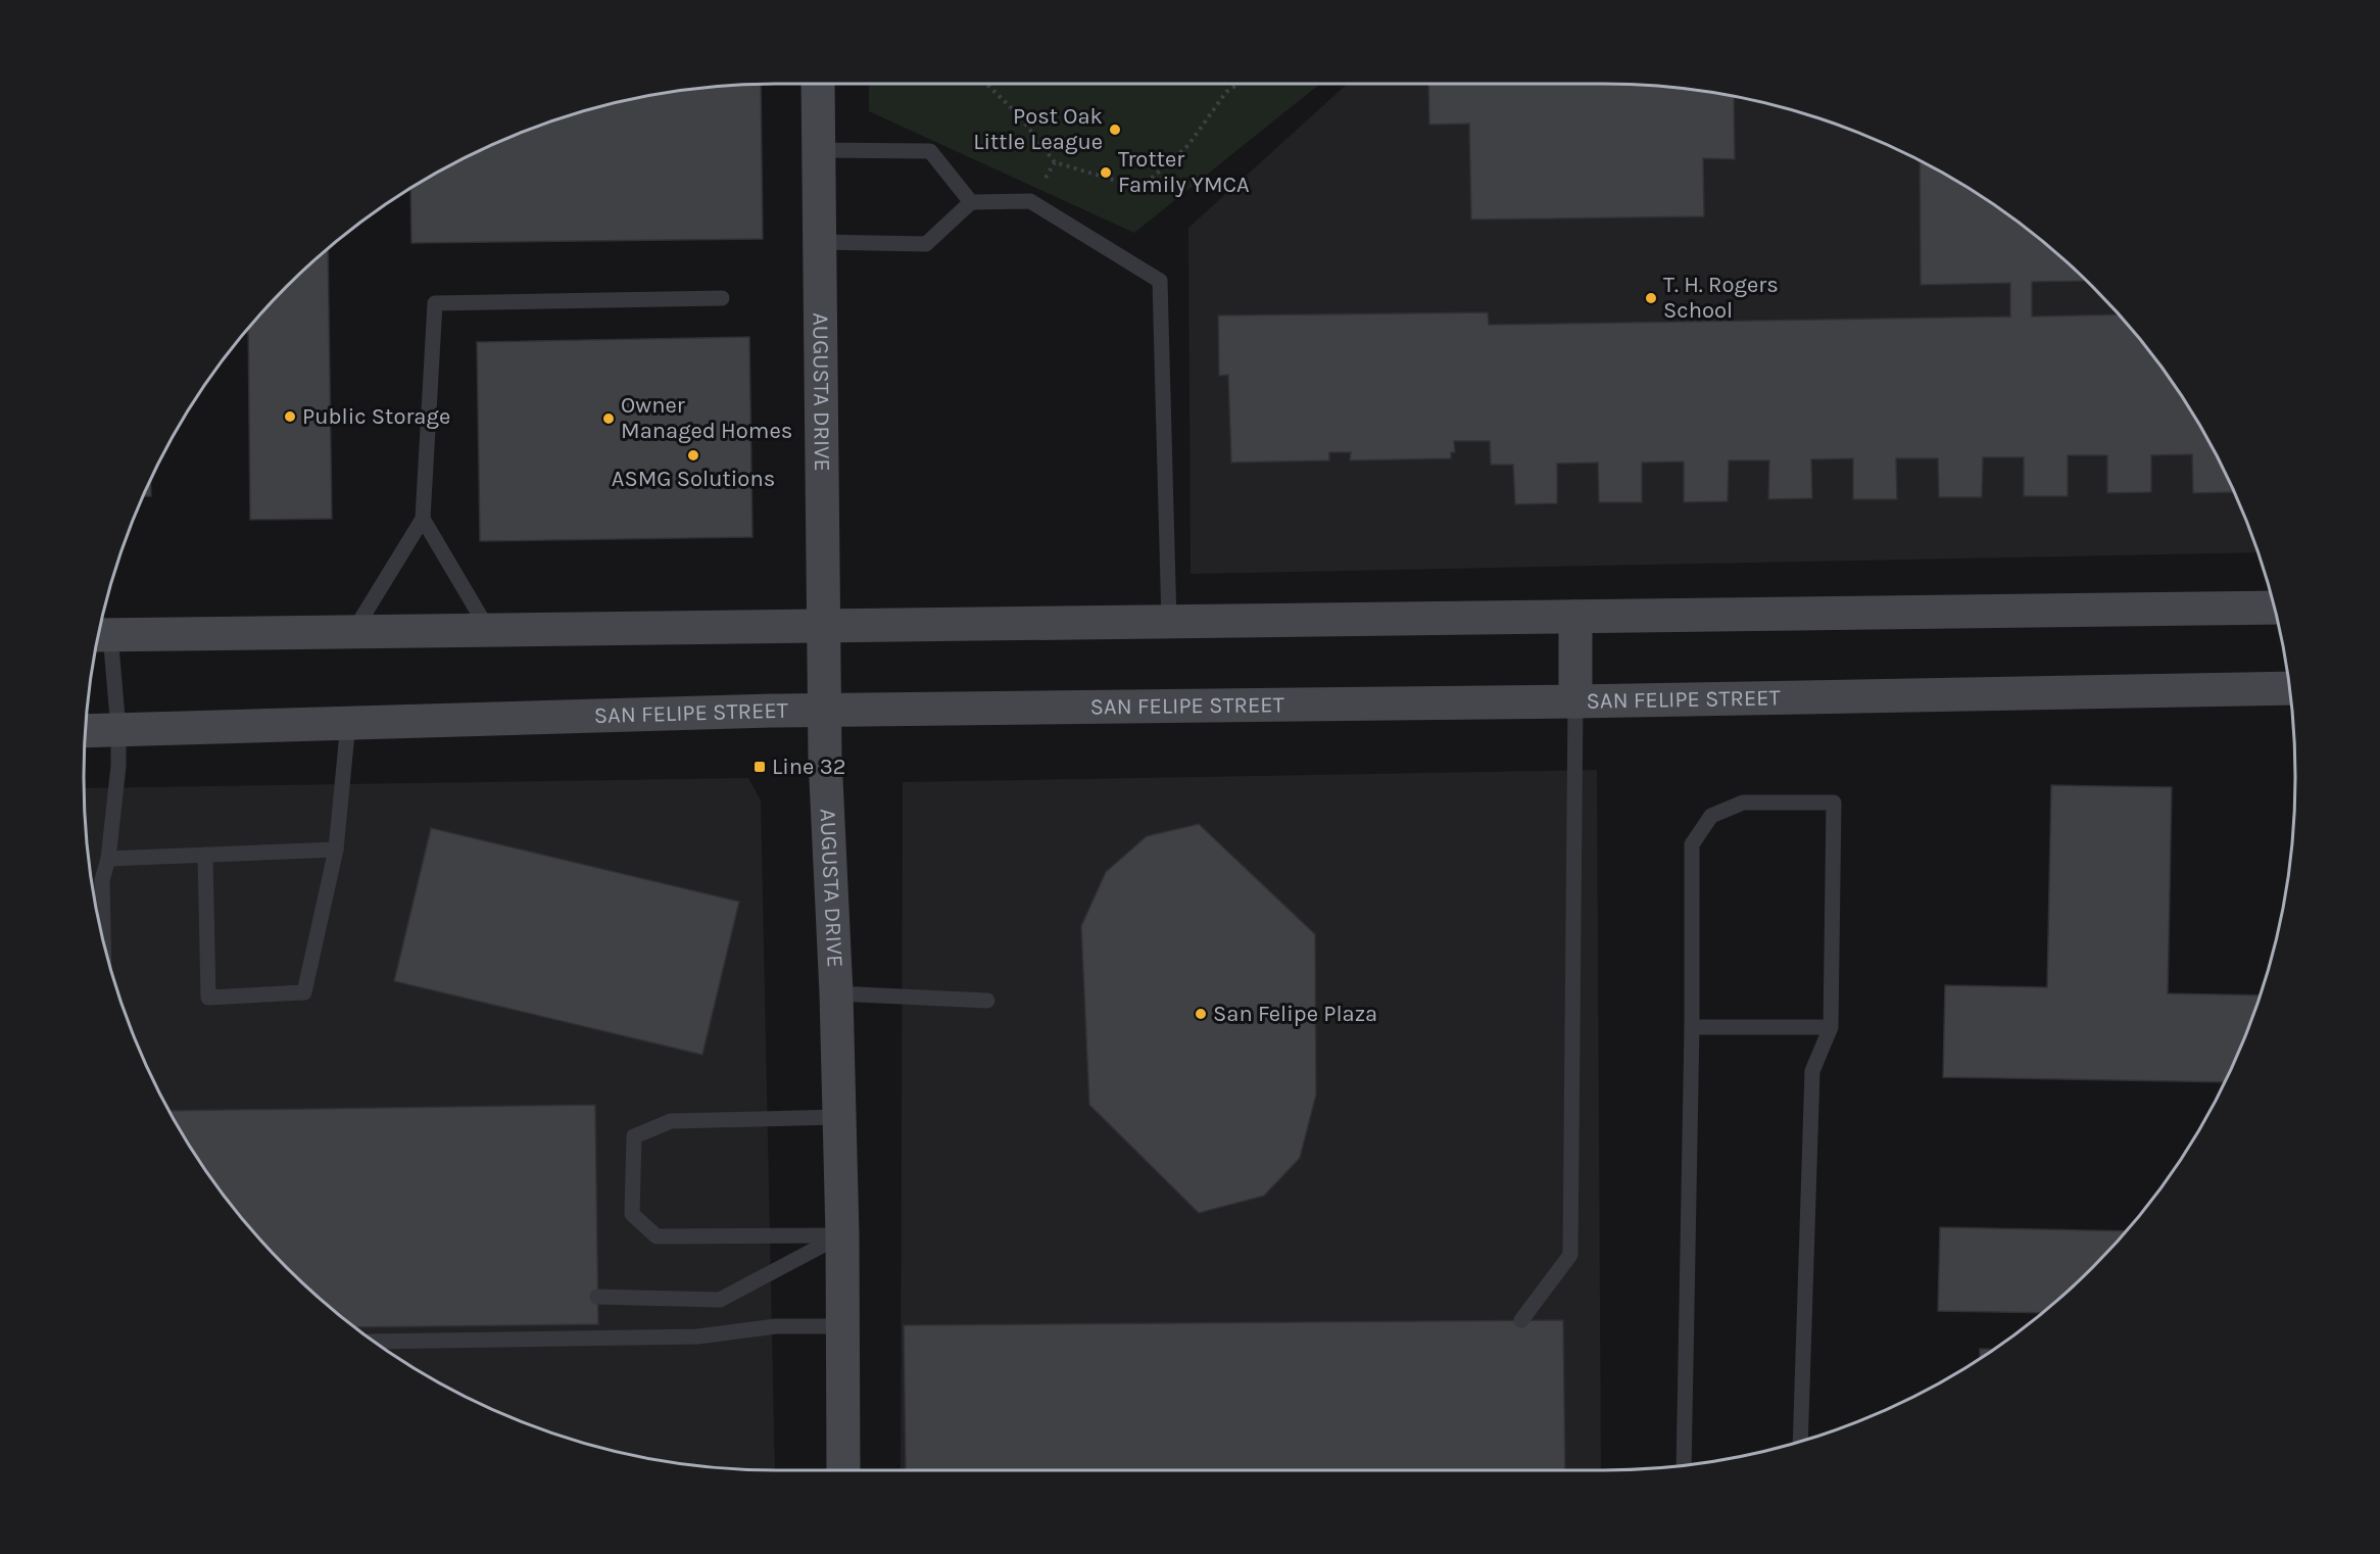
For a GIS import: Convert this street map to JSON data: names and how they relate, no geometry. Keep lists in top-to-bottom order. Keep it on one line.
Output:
{"streets":{"main road":["AUGUSTA DRIVE","SAN FELIPE STREET"]},"crossings":[["AUGUSTA DRIVE","SAN FELIPE STREET"]],"places":{"other":["Post Oak Little League","Trotter Family YMCA","T. H. Rogers School","Public Storage","Owner Managed Homes","ASMG Solutions","San Felipe Plaza"],"transit":["Line 32"]}}
